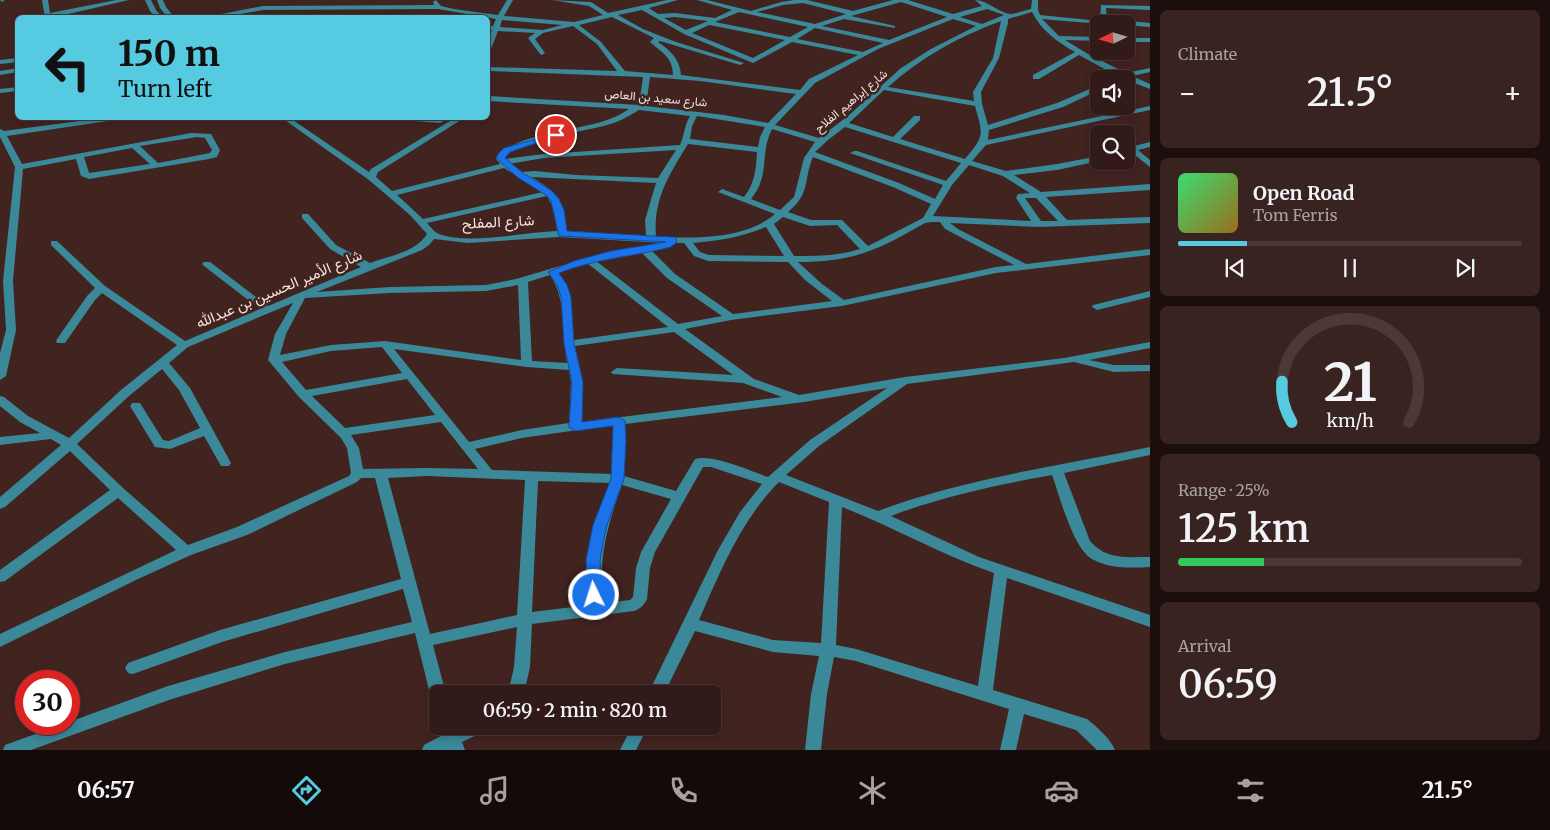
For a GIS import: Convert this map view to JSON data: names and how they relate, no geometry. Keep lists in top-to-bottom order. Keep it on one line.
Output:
{"streets":{"street":["شارع سعيد بن العاص","شارع إبراهيم الفلاح","شارع المفلح","شارع الأمير الحسين بن عبدالله"]},"crossings":[["شارع سعيد بن العاص","شارع إبراهيم الفلاح"],["شارع إبراهيم الفلاح","شارع المفلح"],["شارع المفلح","شارع الأمير الحسين بن عبدالله"]],"north":"left","page":{"tile":["Climate",["Range · 25%","125 km"],["Arrival","06:59"]],"turn":["150 m","Turn left"],"heat":["−","21.5°","+"],"song":["Open Road","Tom Ferris"],"limit":"30","trip":"06:59 · 2 min · 820 m","tabs":["06:57","21.5°"],"gauge":["21","km/h"]}}
